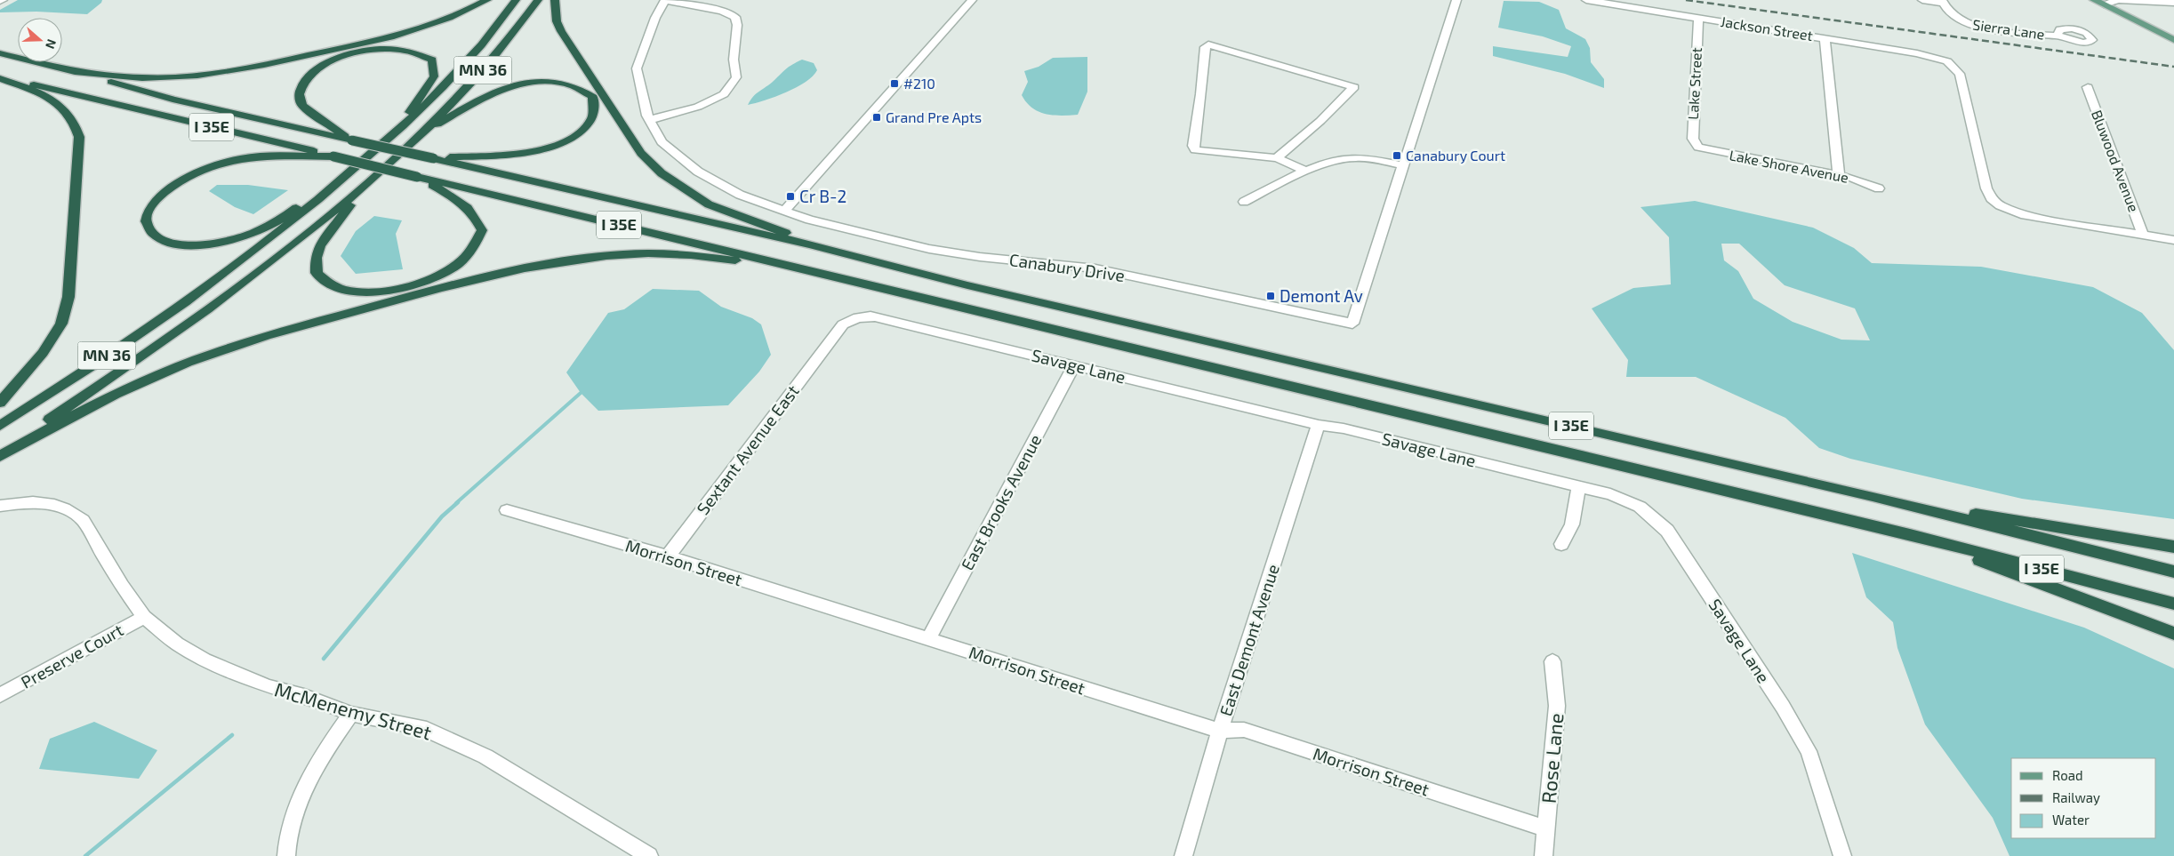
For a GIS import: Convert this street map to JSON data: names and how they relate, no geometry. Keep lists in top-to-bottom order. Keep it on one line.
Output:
{"streets":{"highway":["MN 36","I 35E"],"street":["Jackson Street","Sierra Lane","Lake Street","Bluwood Avenue","Lake Shore Avenue","Canabury Drive","Savage Lane","Sextant Avenue East","East Brooks Avenue","Morrison Street","East Demont Avenue","Preserve Court","McMenemy Street","Rose Lane"]},"crossings":[["Jackson Street","Lake Street"],["Jackson Street","Bluwood Avenue"],["Lake Street","Lake Shore Avenue"],["Savage Lane","Sextant Avenue East"],["Savage Lane","East Brooks Avenue"],["Savage Lane","East Demont Avenue"],["Sextant Avenue East","Morrison Street"],["East Brooks Avenue","Morrison Street"],["Morrison Street","East Demont Avenue"],["Morrison Street","Rose Lane"],["Preserve Court","McMenemy Street"]],"places":{"transit":["#210","Grand Pre Apts","Canabury Court","Cr B-2","Demont Av"]},"legend":["Road","Railway","Water"],"north":"right"}
